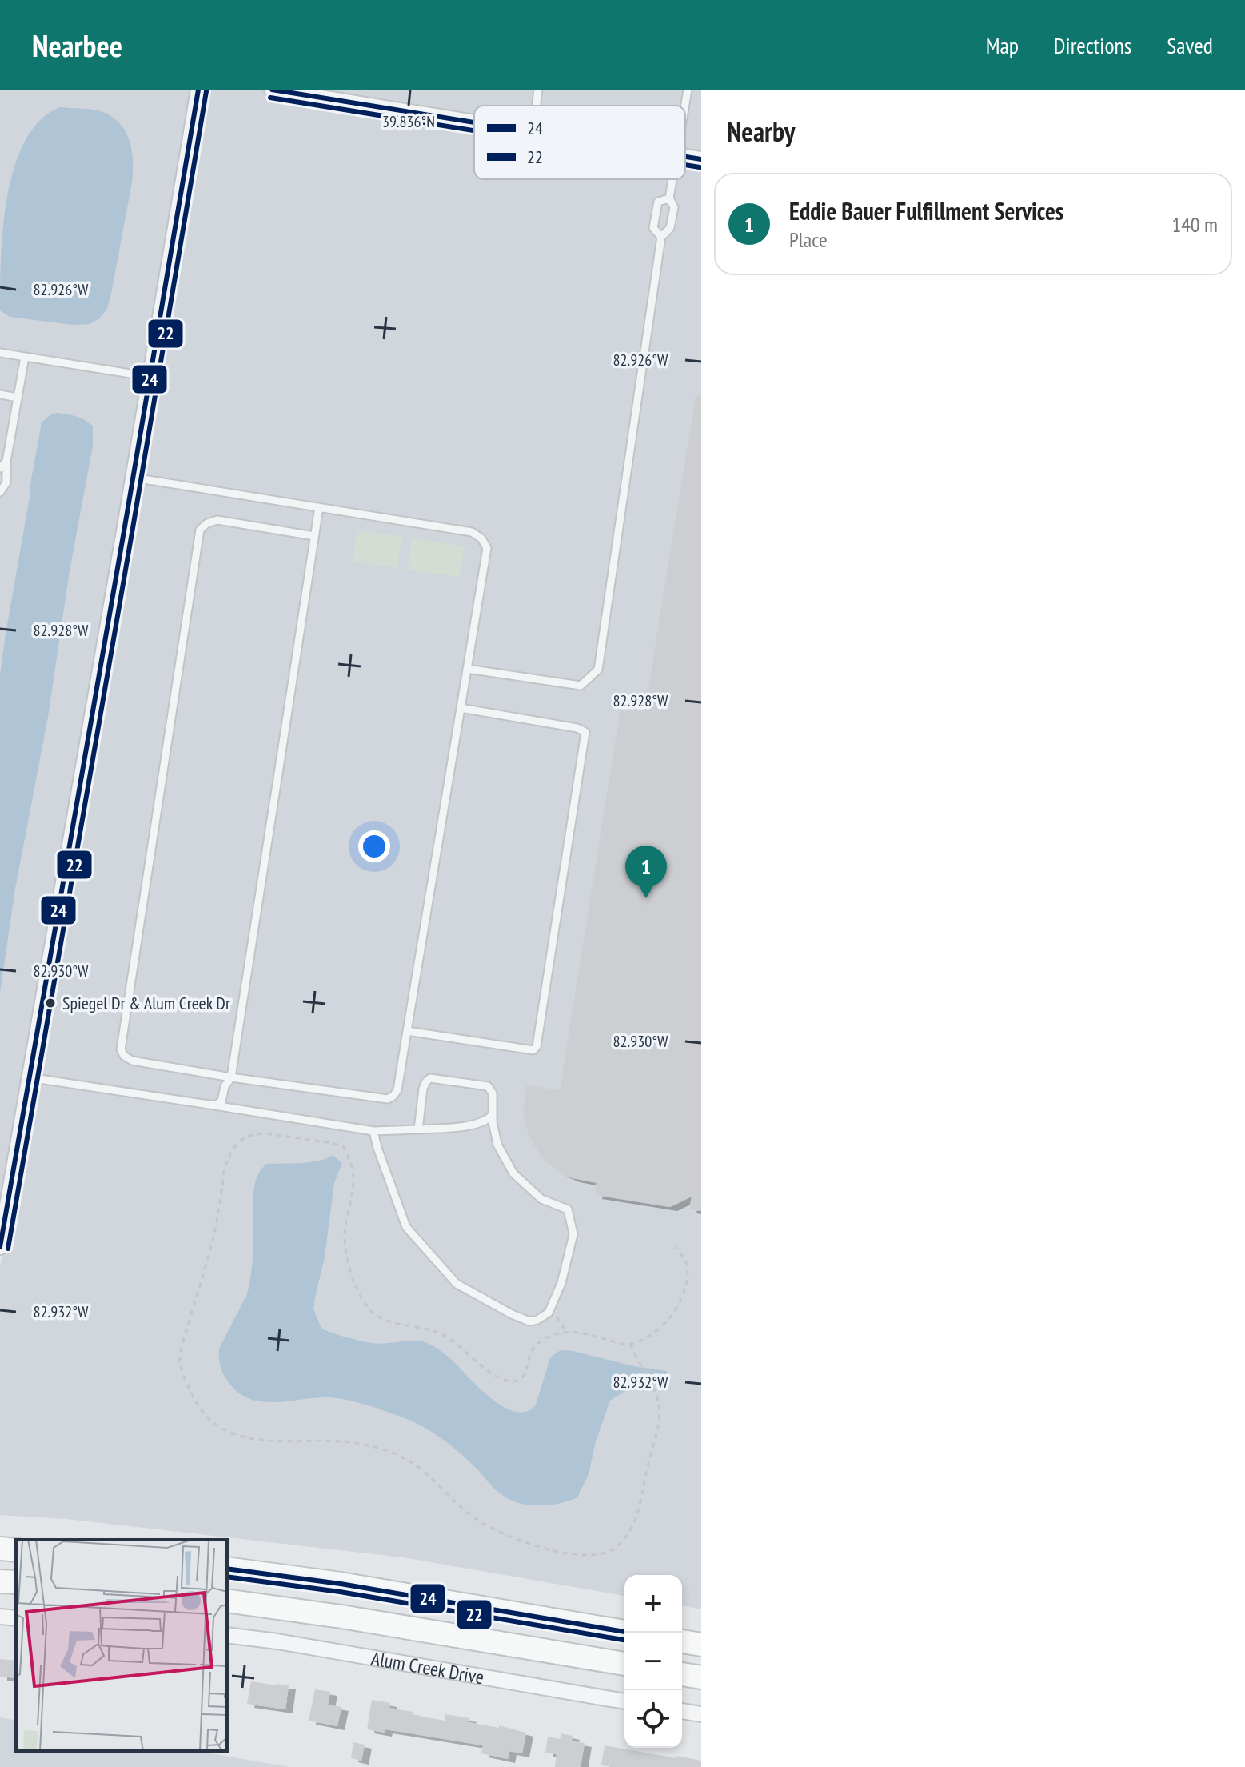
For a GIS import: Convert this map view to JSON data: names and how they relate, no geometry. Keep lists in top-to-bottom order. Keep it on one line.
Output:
{"streets":{"main road":["Alum Creek Drive"]},"places":["Spiegel Dr & Alum Creek Dr"],"lines":["transit line 24","transit line 22"],"legend":["24","22"],"page":{"header":"Nearbee","nav":["Map","Directions","Saved"],"heading":"Nearby","list":[{"mark":"1","name":"Eddie Bauer Fulfillment Services","note":"Place","value":"140 m"}],"pins":"1","map_buttons":["+","−"]},"coordinates":["39.836°N","82.926°W","82.928°W","82.930°W","82.932°W"]}
